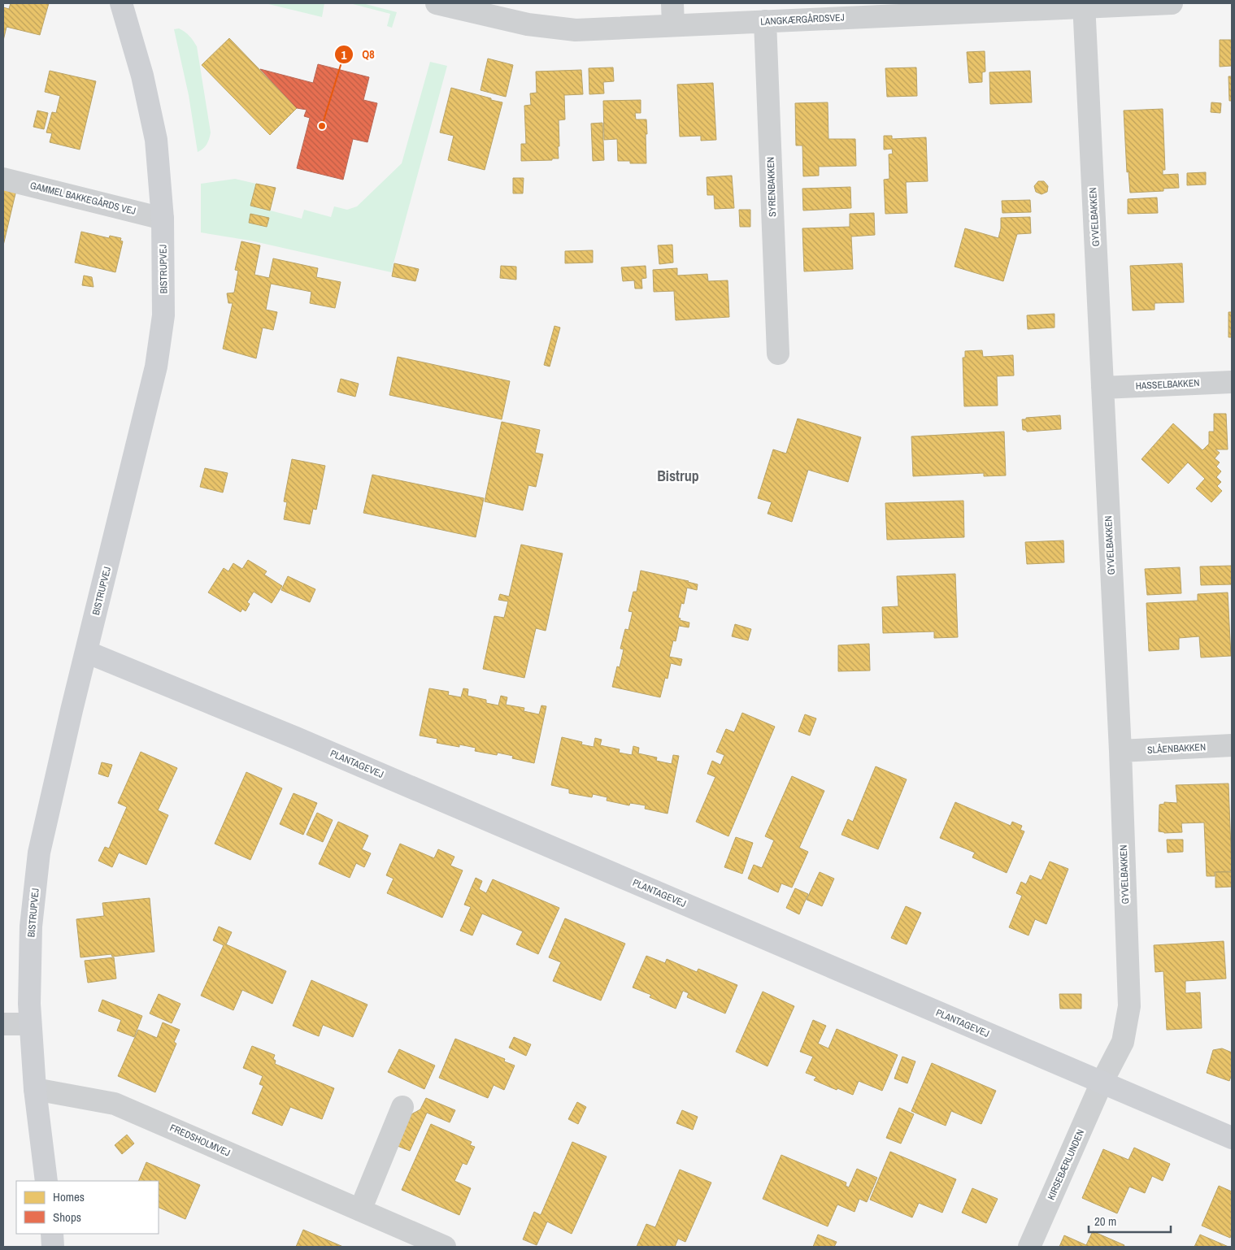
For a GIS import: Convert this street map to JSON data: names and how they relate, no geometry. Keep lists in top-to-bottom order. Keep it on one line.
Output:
{"streets":{"street":["LANGKÆRGÅRDSVEJ","SYRENBAKKEN","GAMMEL BAKKEGÅRDS VEJ","GYVELBAKKEN","BISTRUPVEJ","HASSELBAKKEN","SLÅENBAKKEN","PLANTAGEVEJ","FREDSHOLMVEJ","KIRSEBÆRLUNDEN"]},"crossings":[["LANGKÆRGÅRDSVEJ","SYRENBAKKEN"],["LANGKÆRGÅRDSVEJ","GYVELBAKKEN"],["GAMMEL BAKKEGÅRDS VEJ","BISTRUPVEJ"],["GYVELBAKKEN","HASSELBAKKEN"],["GYVELBAKKEN","SLÅENBAKKEN"],["GYVELBAKKEN","PLANTAGEVEJ"],["GYVELBAKKEN","KIRSEBÆRLUNDEN"],["BISTRUPVEJ","PLANTAGEVEJ"],["BISTRUPVEJ","FREDSHOLMVEJ"],["PLANTAGEVEJ","KIRSEBÆRLUNDEN"]],"districts":["Bistrup"],"places":["Q8"],"legend":["Homes","Shops"],"scale_bar":"20 m"}
